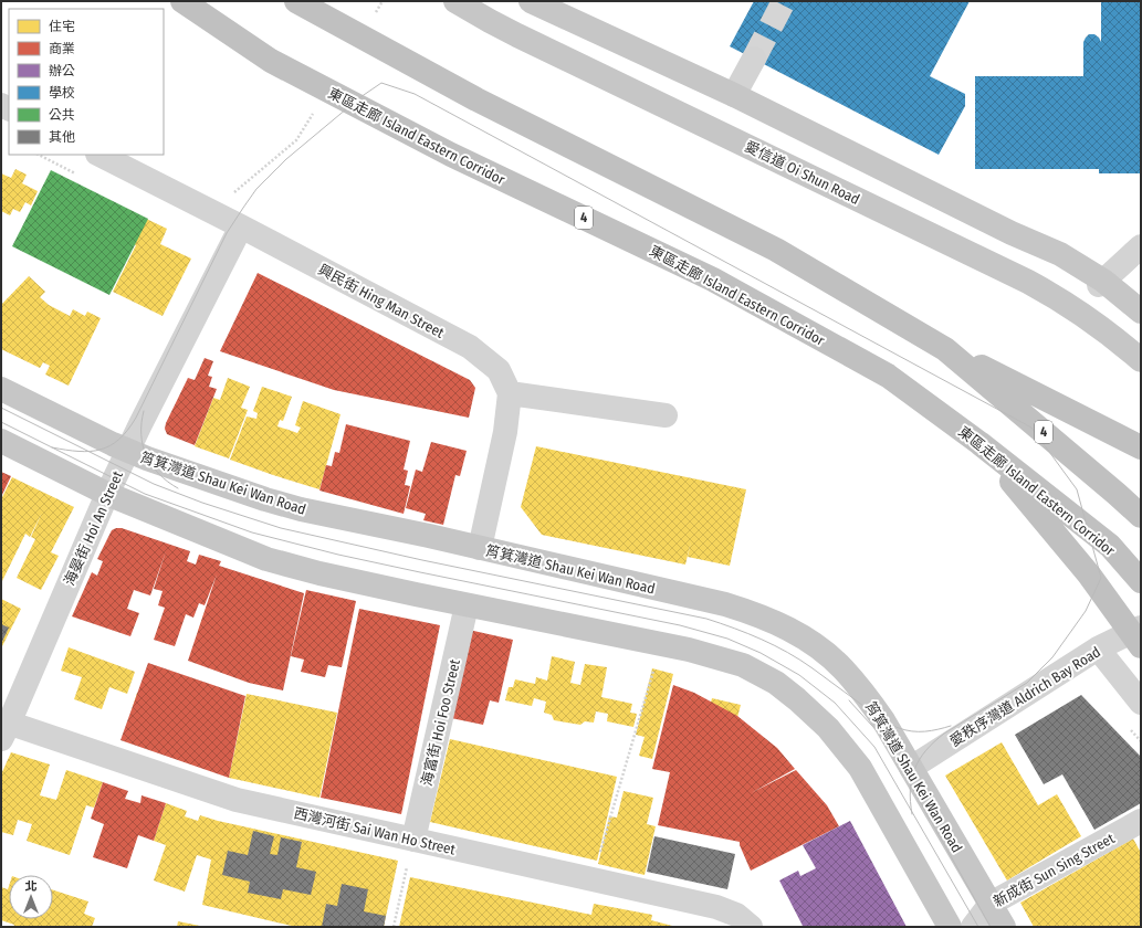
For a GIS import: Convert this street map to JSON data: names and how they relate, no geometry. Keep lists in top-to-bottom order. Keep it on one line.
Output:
{"streets":{"highway":["東區走廊 Island Eastern Corridor","4"],"main road":["愛信道 Oi Shun Road","筲箕灣道 Shau Kei Wan Road"],"street":["興民街 Hing Man Street","海晏街 Hoi An Street","愛秩序灣道 Aldrich Bay Road","海富街 Hoi Foo Street","西灣河街 Sai Wan Ho Street","新成街 Sun Sing Street"]},"crossings":[["興民街 Hing Man Street","海晏街 Hoi An Street"],["筲箕灣道 Shau Kei Wan Road","海晏街 Hoi An Street"],["筲箕灣道 Shau Kei Wan Road","愛秩序灣道 Aldrich Bay Road"],["筲箕灣道 Shau Kei Wan Road","新成街 Sun Sing Street"],["海晏街 Hoi An Street","西灣河街 Sai Wan Ho Street"],["海富街 Hoi Foo Street","西灣河街 Sai Wan Ho Street"]],"legend":["住宅","商業","辦公","學校","公共","其他"],"north":"top"}
